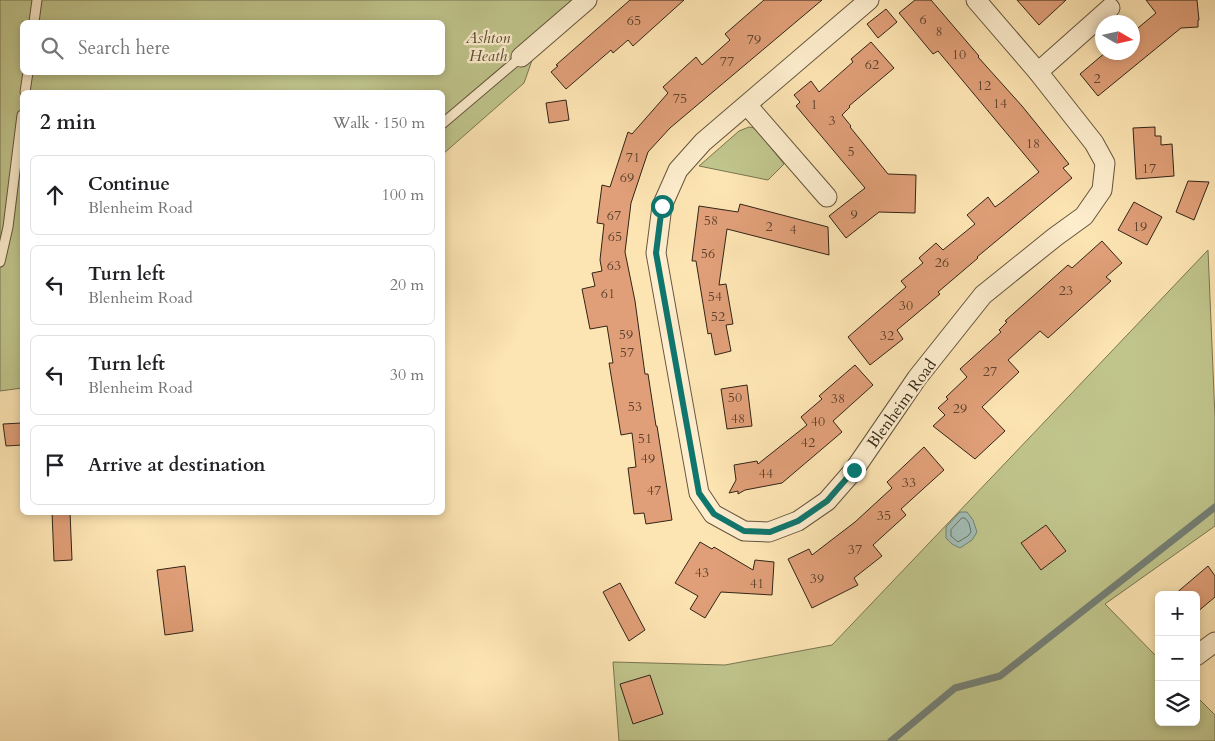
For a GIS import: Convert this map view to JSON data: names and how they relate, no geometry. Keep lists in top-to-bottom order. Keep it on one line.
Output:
{"streets":{"street":["Blenheim Road"]},"parks":["Ashton Heath"],"house_numbers":["6","65","8","79","10","77","62","2","12","75","14","1","3","18","5","71","17","69","9","67","58","2","19","4","65","56","26","63","23","61","54","30","52","59","32","57","27","50","38","53","29","48","40","51","42","49","44","33","47","35","37","43","39","41"],"north":"right","page":{"search":"Search here","heading":["2 min","Walk · 150 m"],"list":[["Continue","Blenheim Road","100 m"],["Turn left","Blenheim Road","20 m"],["Turn left","Blenheim Road","30 m"],"Arrive at destination"],"map_buttons":["+","−"]}}
